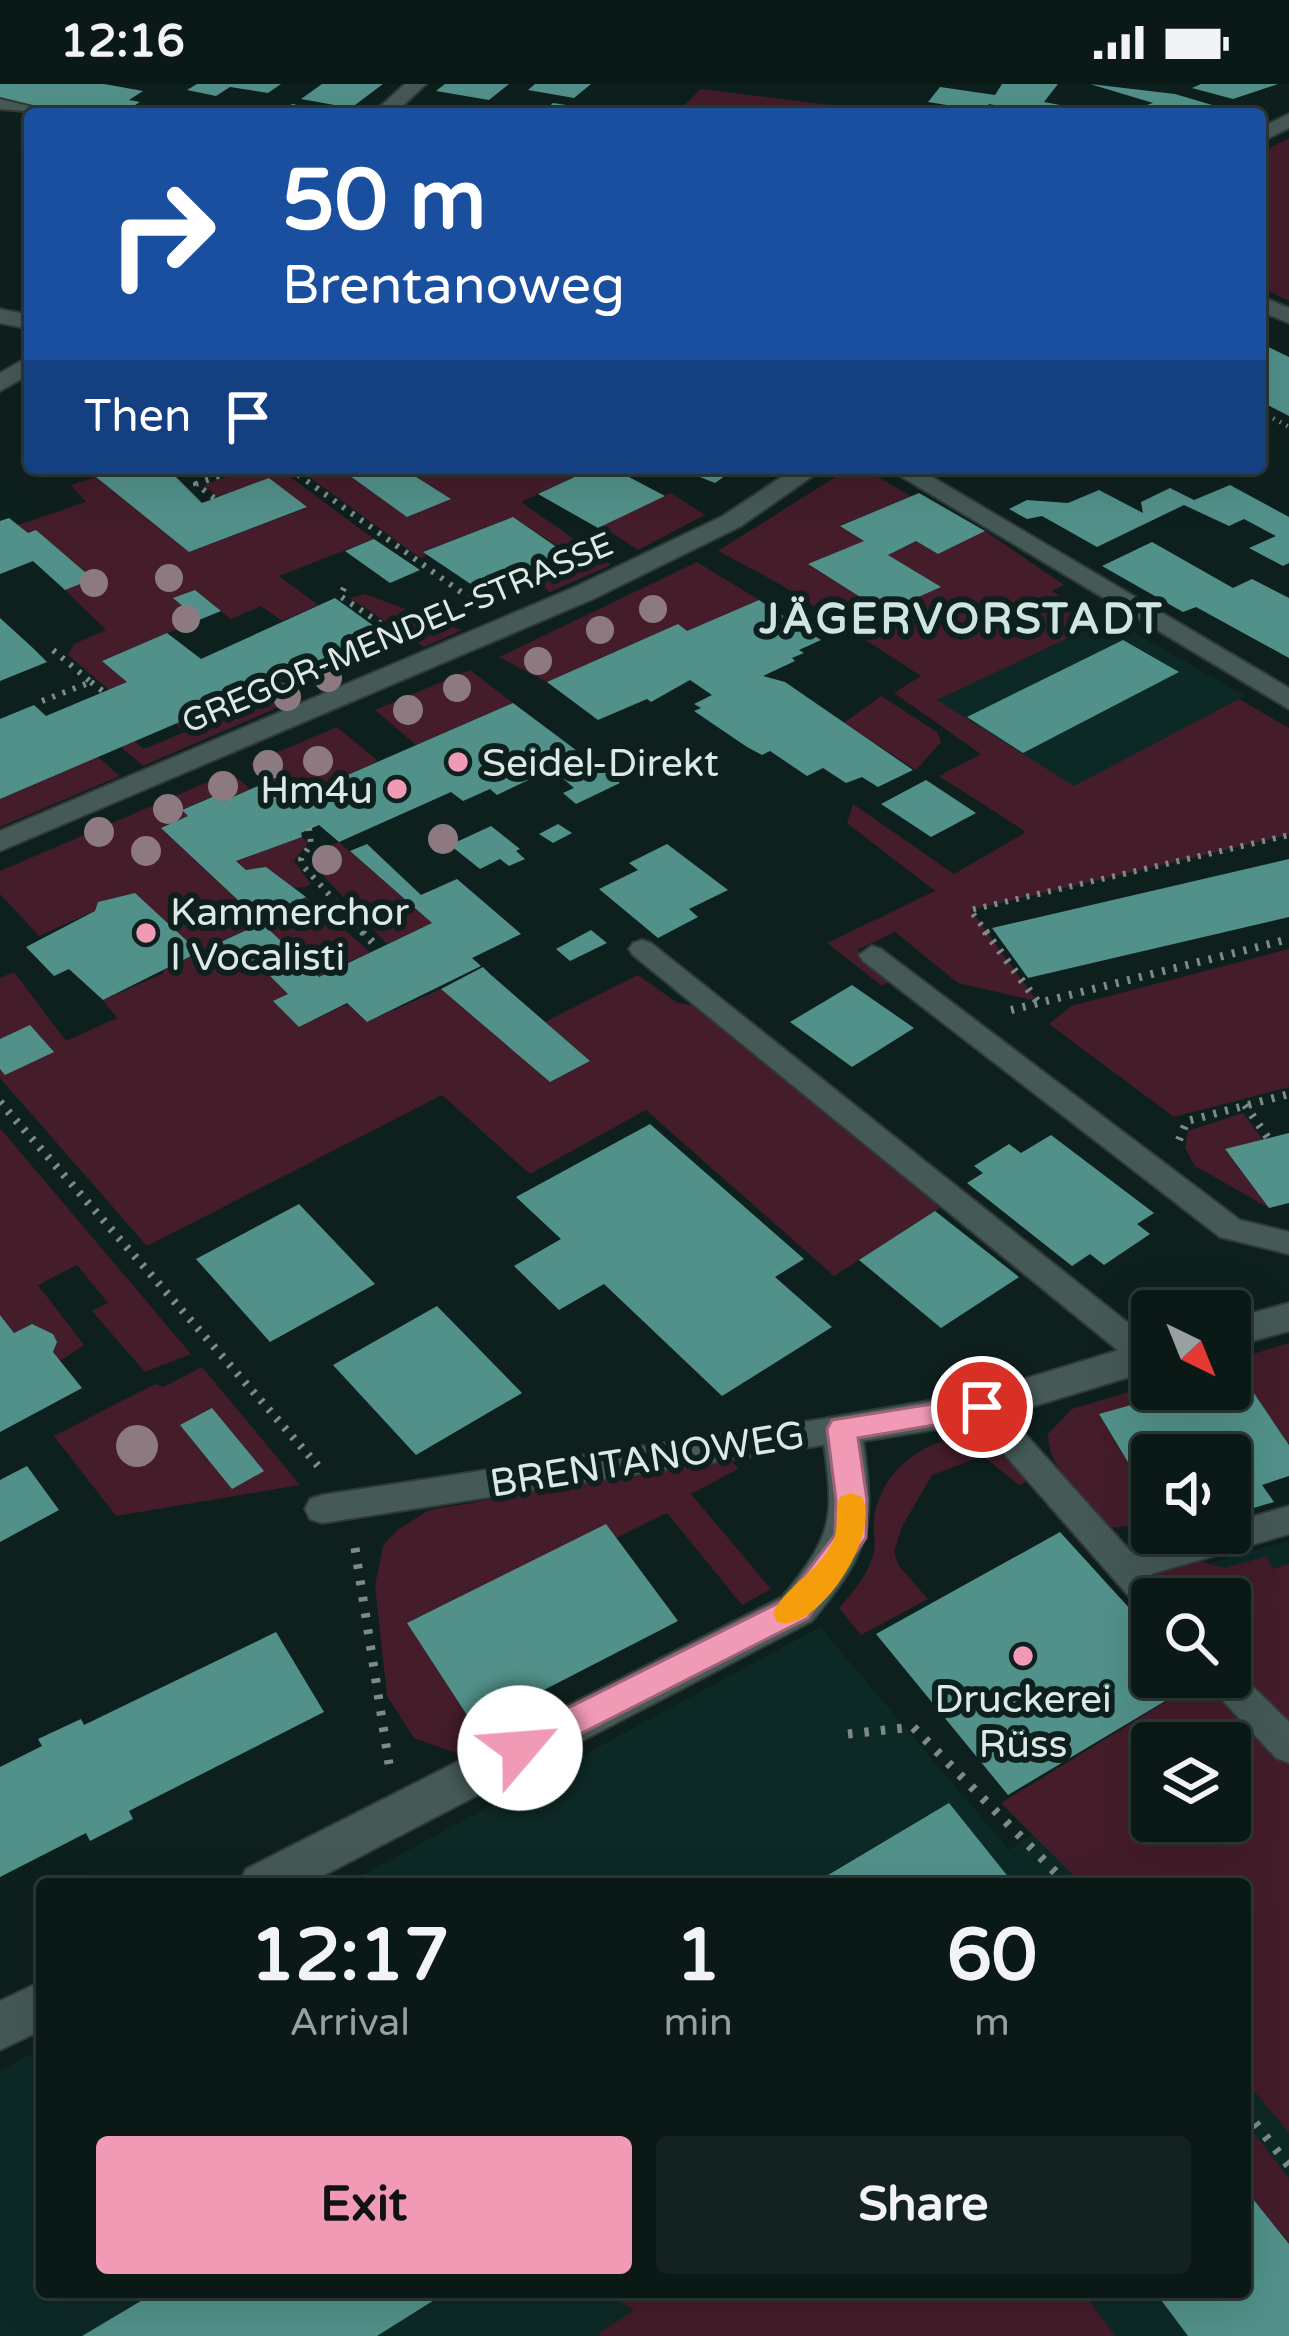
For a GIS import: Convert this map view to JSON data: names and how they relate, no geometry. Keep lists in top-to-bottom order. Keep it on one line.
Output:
{"streets":{"street":["GREGOR-MENDEL-STRASSE","BRENTANOWEG"]},"districts":["JÄGERVORSTADT"],"places":["Seidel-Direkt","Hm4u","Kammerchor I Vocalisti","Druckerei Rüss"],"north":"bottom right","page":{"status":"12:16","turn":["50 m","Brentanoweg"],"then":"Then","eta":["12:17","Arrival","1","min","60","m"],"buttons":["Exit","Share"]}}
